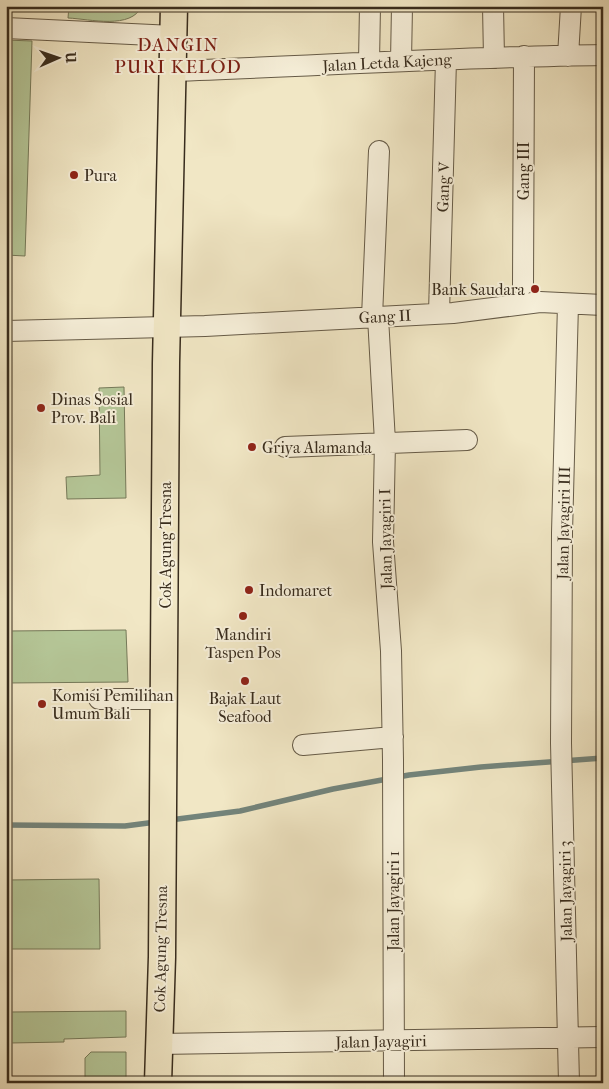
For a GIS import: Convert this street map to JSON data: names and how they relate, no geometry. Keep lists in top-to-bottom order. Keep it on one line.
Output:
{"streets":{"main road":["Cok Agung Tresna"],"street":["Jalan Letda Kajeng","Gang III","Gang V","Gang II","Jalan Jayagiri III","Jalan Jayagiri I","Jalan Jayagiri 3","Jalan Jayagiri 1","Jalan Jayagiri"]},"crossings":[["Jalan Letda Kajeng","Gang III"],["Jalan Letda Kajeng","Gang V"],["Jalan Letda Kajeng","Cok Agung Tresna"],["Gang V","Gang II"],["Gang II","Jalan Jayagiri III"],["Gang II","Jalan Jayagiri I"],["Gang II","Cok Agung Tresna"],["Jalan Jayagiri III","Jalan Jayagiri 3"],["Jalan Jayagiri I","Jalan Jayagiri 1"],["Cok Agung Tresna","Jalan Jayagiri"],["Jalan Jayagiri 3","Jalan Jayagiri"],["Jalan Jayagiri 1","Jalan Jayagiri"]],"districts":["DANGIN PURI KELOD"],"places":["Pura","Bank Saudara","Dinas Sosial Prov. Bali","Griya Alamanda","Indomaret","Mandiri Taspen Pos","Bajak Laut Seafood","Komisi Pemilihan Umum Bali"],"north":"right"}
